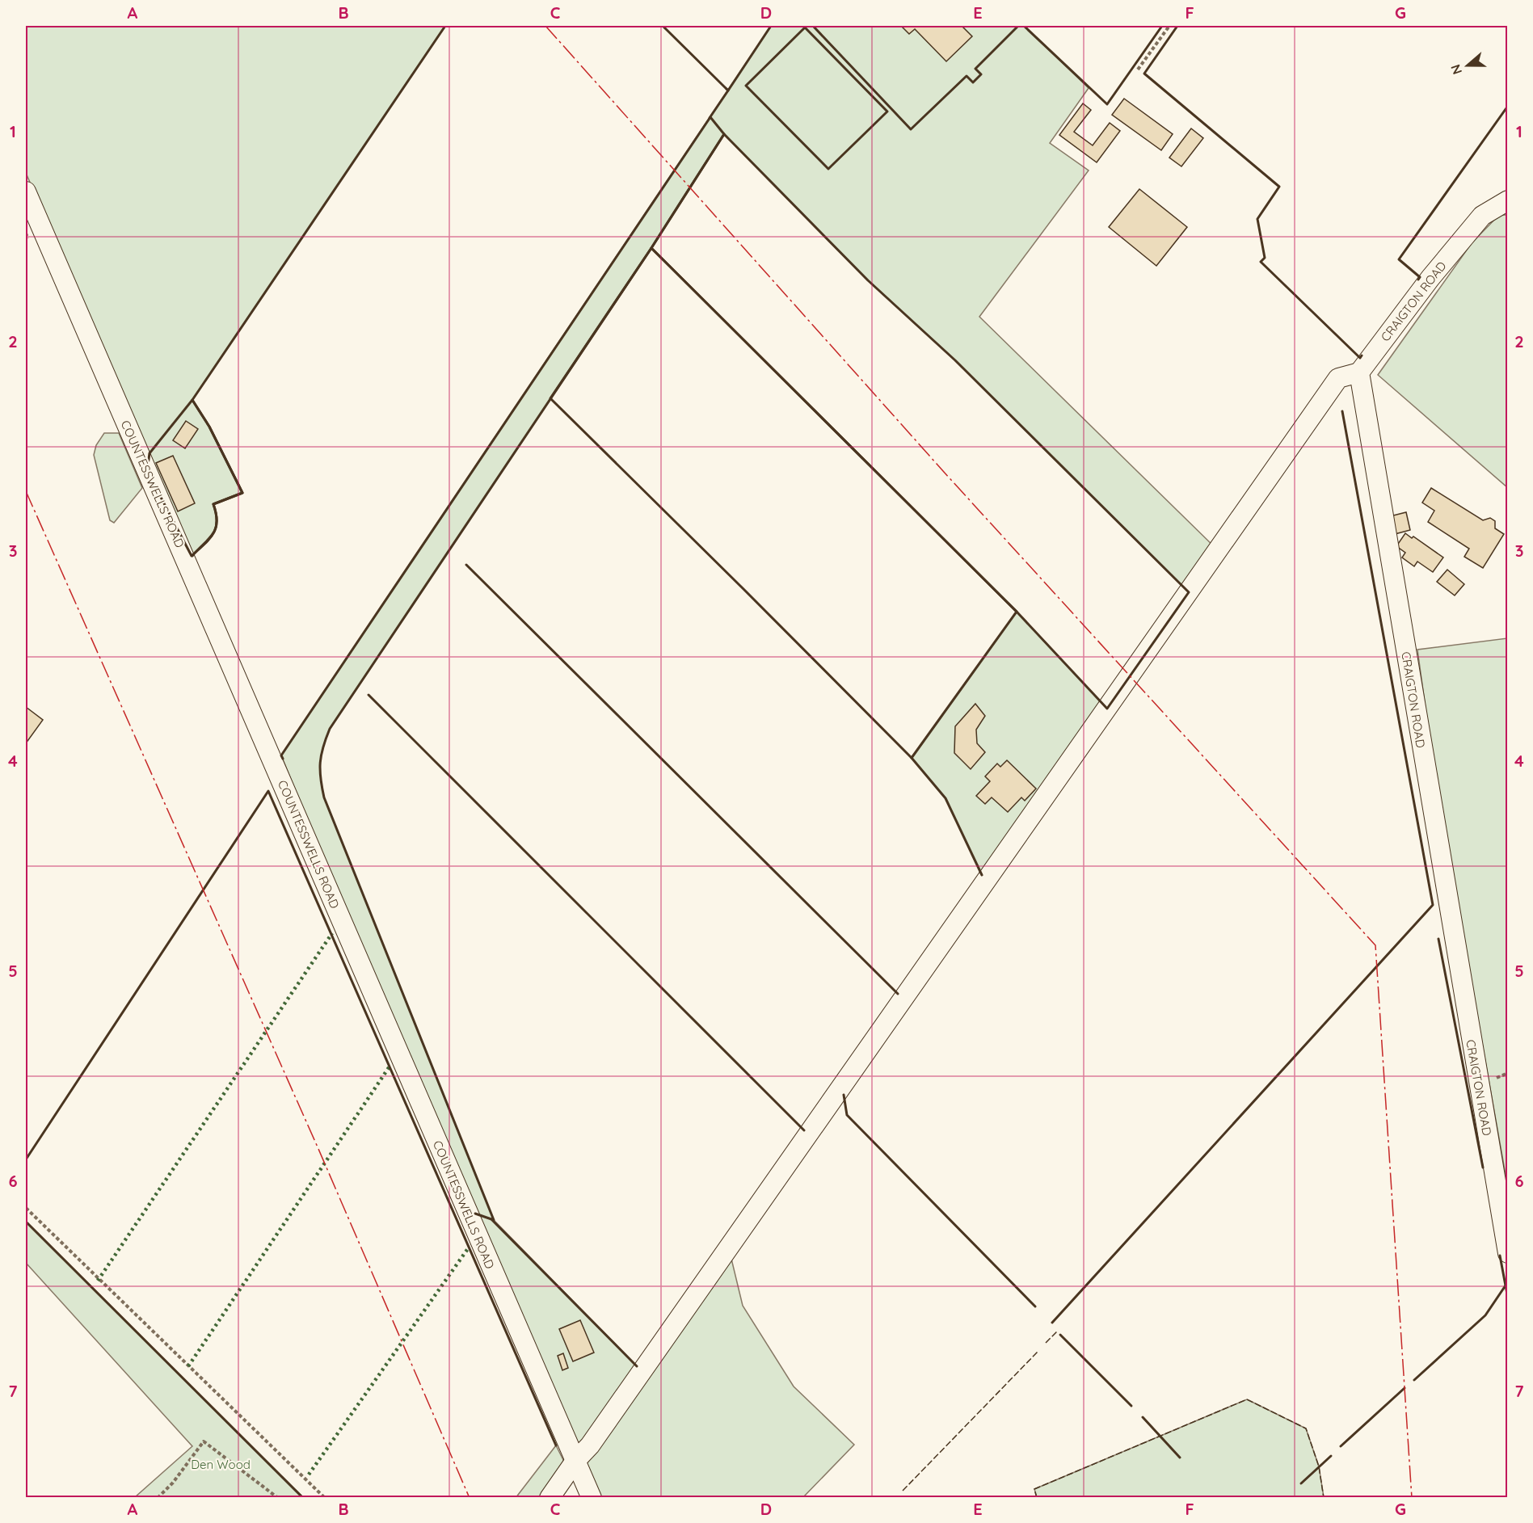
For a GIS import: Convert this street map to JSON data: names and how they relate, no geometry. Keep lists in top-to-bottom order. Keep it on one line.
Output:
{"streets":{"street":["CRAIGTON ROAD","COUNTESSWELLS ROAD"]},"parks":["Den Wood"],"north":"left","grid":{"columns":["A","B","C","D","E","F","G"],"rows":["1","2","3","4","5","6","7"]}}
